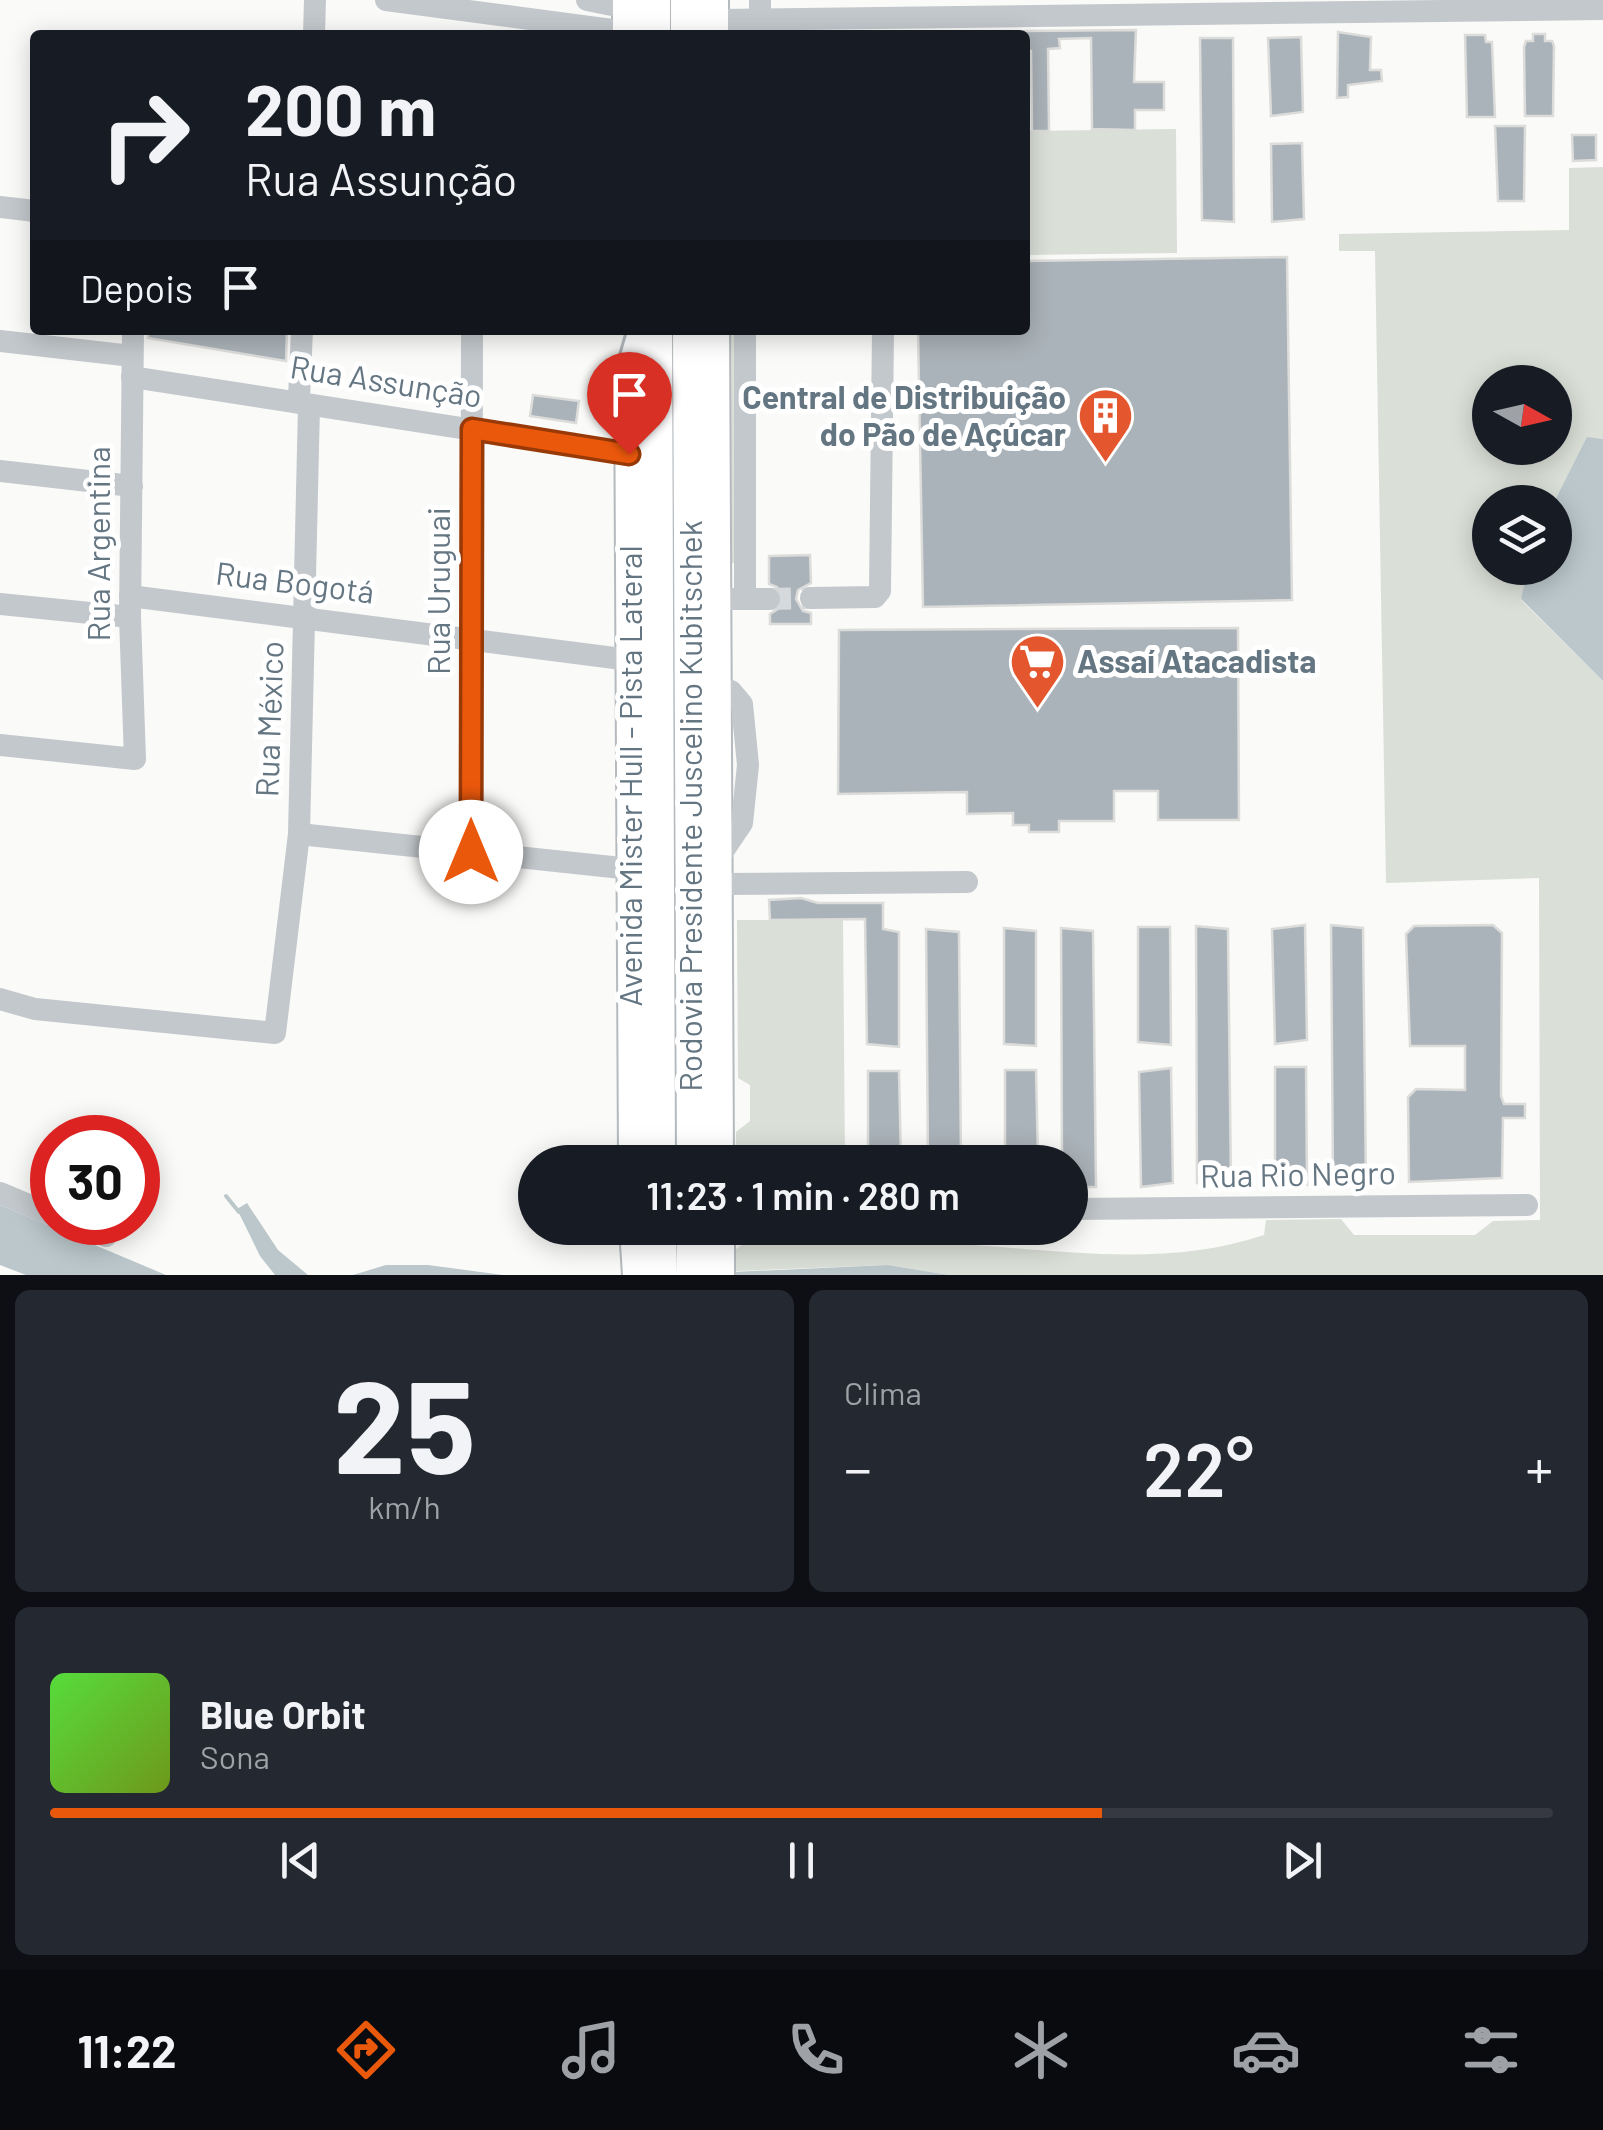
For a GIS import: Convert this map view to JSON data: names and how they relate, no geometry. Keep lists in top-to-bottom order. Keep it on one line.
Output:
{"streets":{"highway":["Rodovia Presidente Juscelino Kubitschek"],"main road":["Avenida Mister Hull - Pista Lateral"],"street":["Rua Assunção","Rua Argentina","Rua Bogotá","Rua Uruguai","Rua México","Rua Rio Negro"]},"crossings":[["Rua Assunção","Rua Argentina"],["Rua Assunção","Rua Uruguai"],["Rua Assunção","Rua México"],["Rua Assunção","Avenida Mister Hull - Pista Lateral"],["Rua Argentina","Rua Bogotá"],["Rua Bogotá","Rua Uruguai"],["Rua Bogotá","Rua México"],["Rua Bogotá","Avenida Mister Hull - Pista Lateral"]],"places":{"building":["Central de Distribuição do Pão de Açúcar"],"supermarket":["Assaí Atacadista"]},"north":"right","page":{"turn":["200 m","Rua Assunção"],"then":"Depois","limit":"30","trip":"11:23 · 1 min · 280 m","tile":[["25","km/h"],"Clima"],"heat":["−","22°","+"],"song":["Blue Orbit","Sona"],"tabs":"11:22"}}
